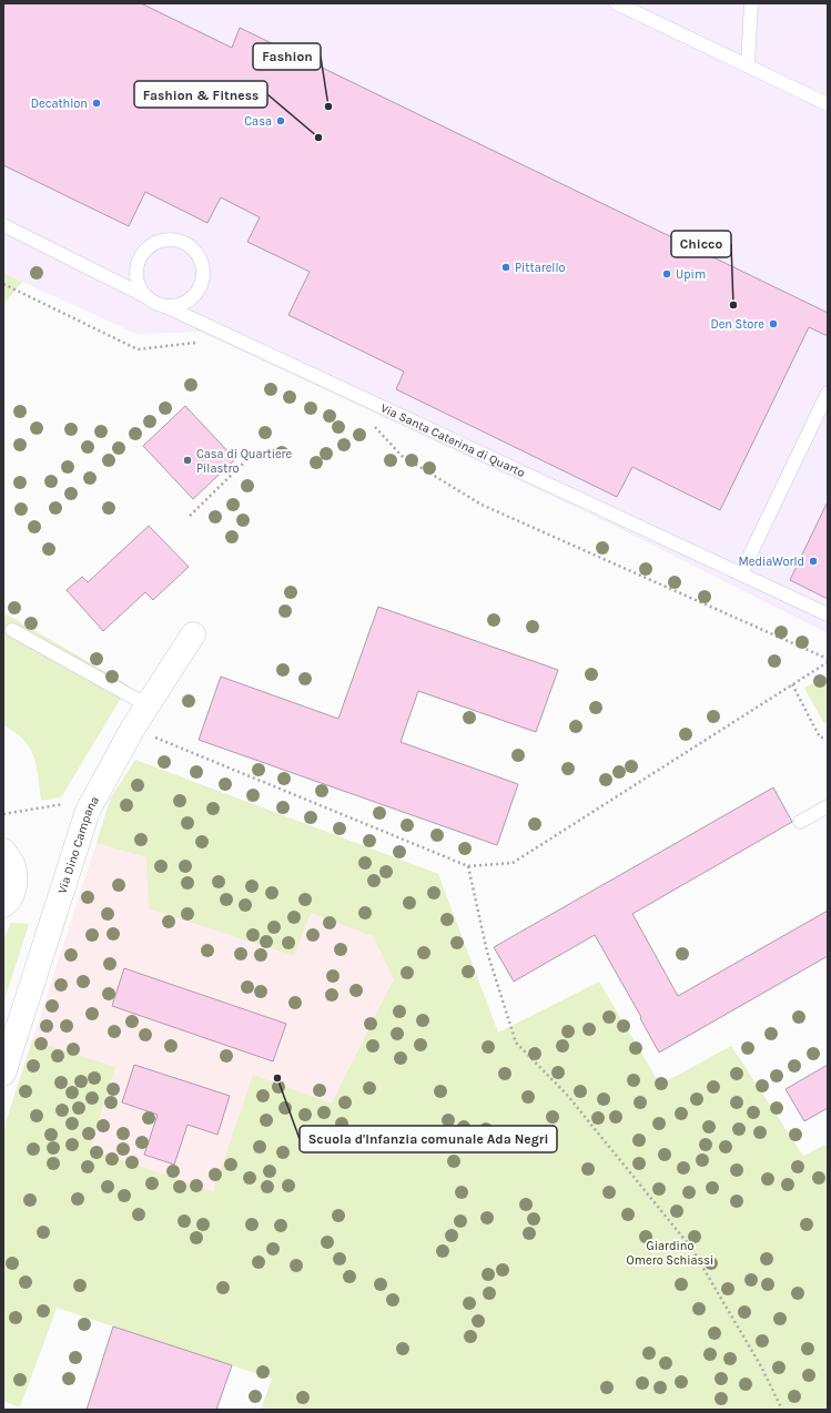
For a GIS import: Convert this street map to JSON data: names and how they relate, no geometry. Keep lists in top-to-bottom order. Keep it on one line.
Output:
{"streets":{"street":["Via Dino Campana"],"lane":["Via Santa Caterina di Quarto"]},"parks":["Giardino Omero Schiassi"],"places":["Decathlon","Fashion","Casa","Fashion & Fitness","Pittarello","Upim","Chicco","Den Store","Casa di Quartiere Pilastro","MediaWorld","Scuola d'Infanzia comunale Ada Negri"]}
